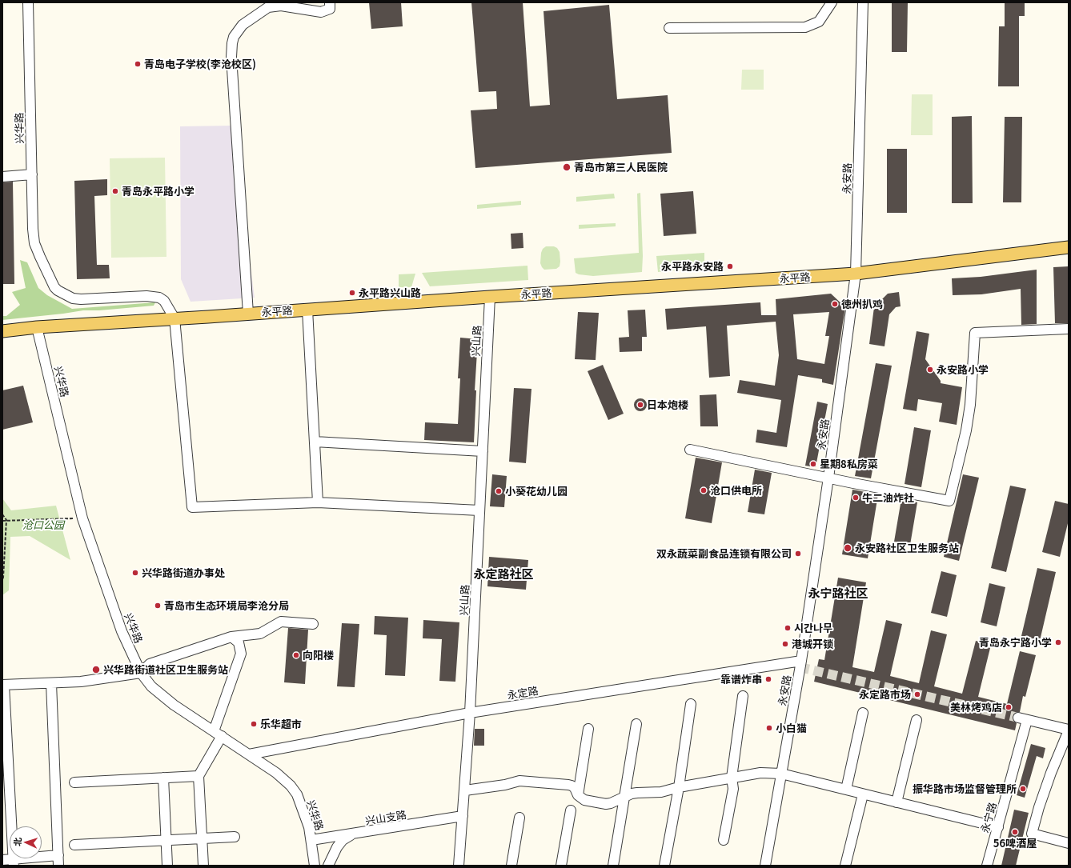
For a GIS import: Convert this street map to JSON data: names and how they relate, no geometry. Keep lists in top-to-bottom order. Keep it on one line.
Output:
{"streets":{"main road":["永平路"],"street":["兴华路","永安路","兴山路","永定路","兴山支路","永宁路"]},"crossings":[["兴华路","永平路"],["兴华路","永定路"],["兴华路","兴山支路"],["永安路","永平路"],["永安路","永定路"],["永平路","兴山路"],["兴山路","永定路"],["兴山路","兴山支路"]],"districts":["永定路社区","永宁路社区"],"parks":["沧口公园"],"places":["青岛电子学校(李沧校区)","青岛市第三人民医院","青岛永平路小学","永平路永安路","永平路兴山路","徳州扒鸡","永安路小学","日本炮楼","星期8私房菜","沧口供电所","小葵花幼儿园","牛二油炸社","永安路社区卫生服务站","双永蔬菜副食品连锁有限公司","兴华路街道办事处","青岛市生态环境局李沧分局","시간나무","青岛永宁路小学","港城开锁","向阳楼","兴华路街道社区卫生服务站","靠谱炸串","永定路市场","美林烤鸡店","乐华超市","小白猫","振华路市场监督管理所","56啤酒屋"],"north":"left"}
